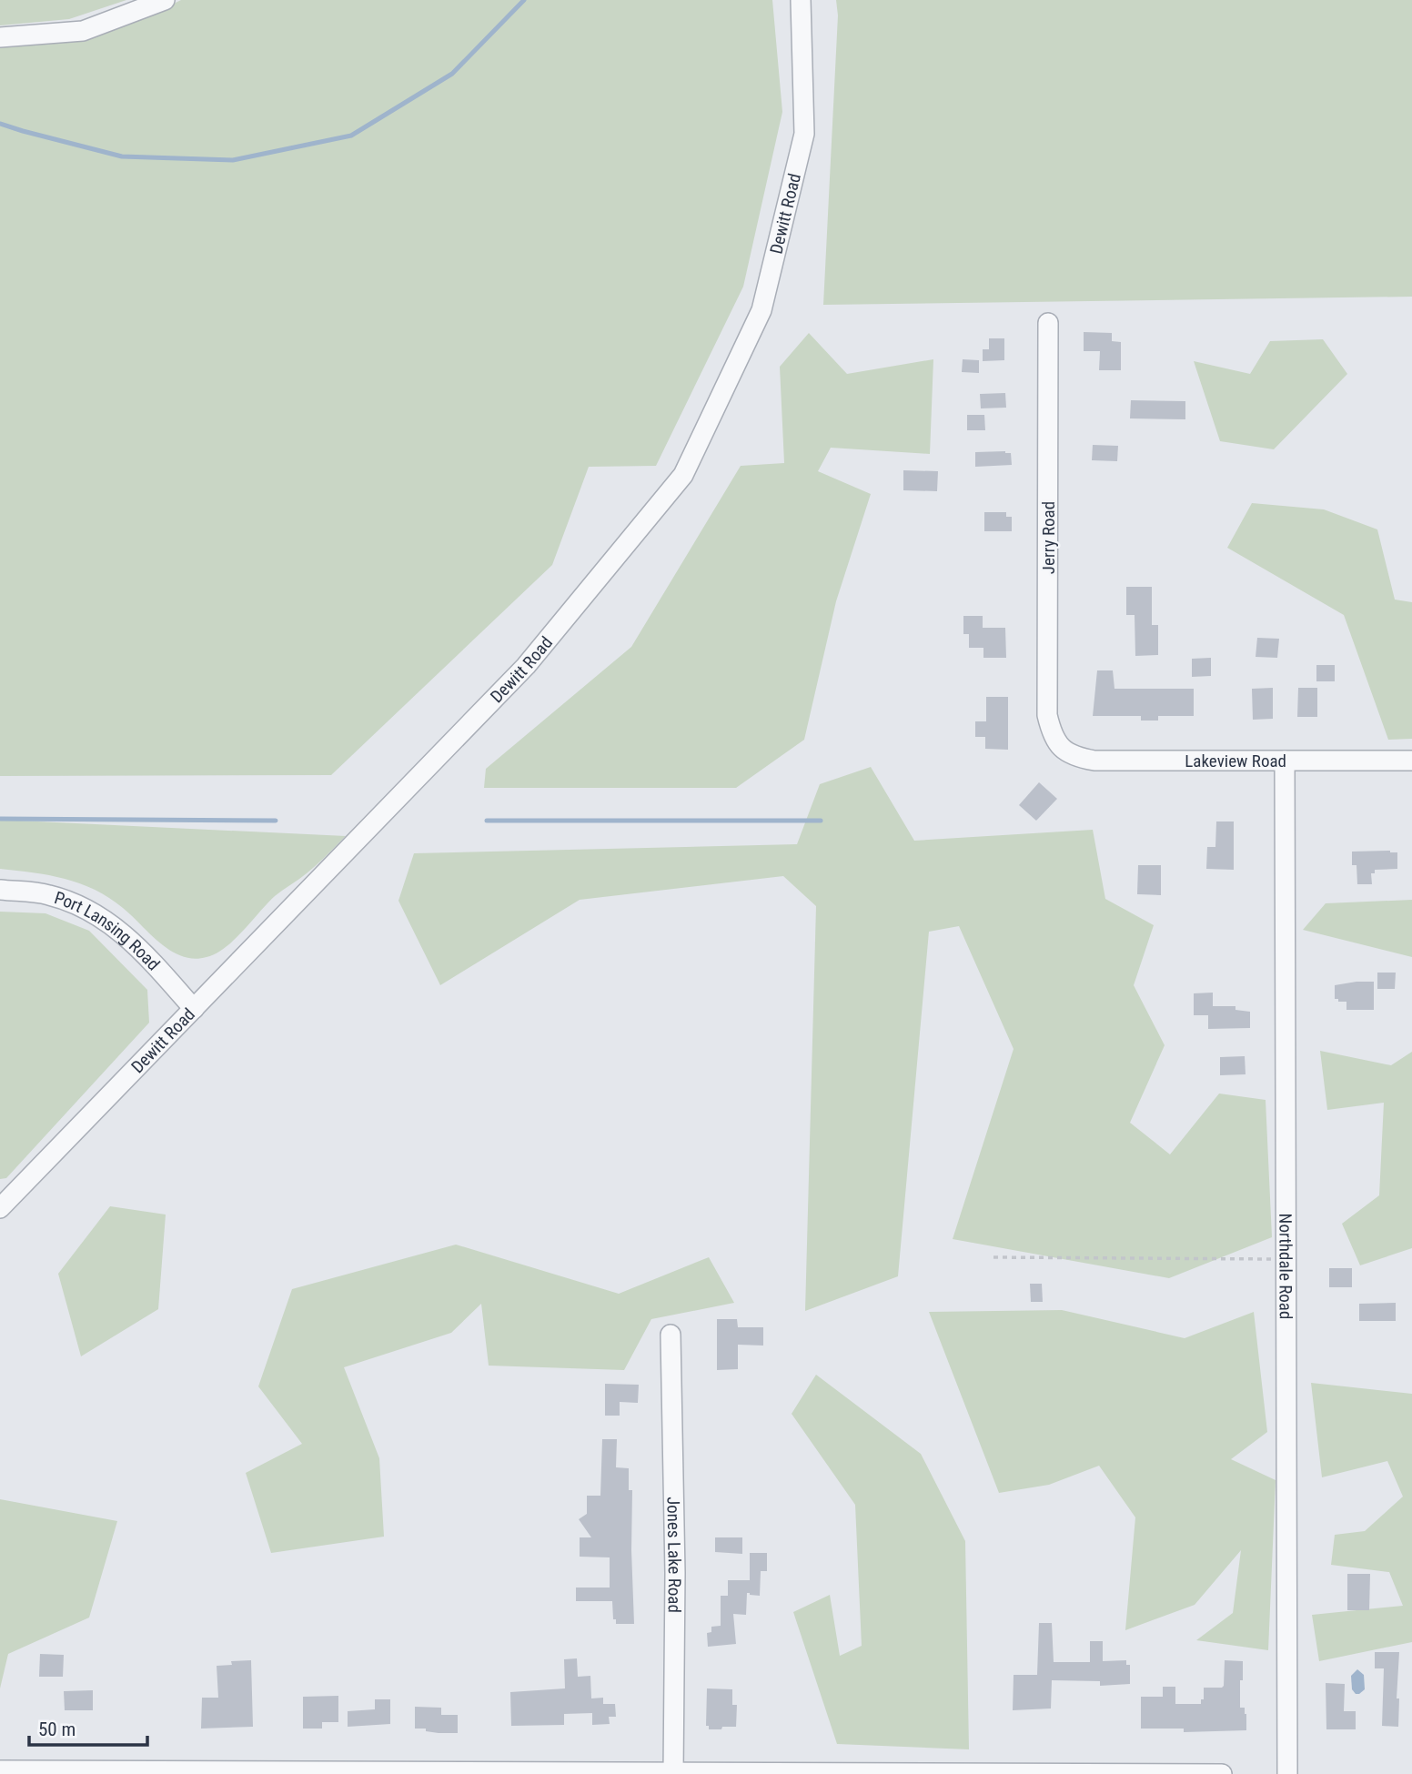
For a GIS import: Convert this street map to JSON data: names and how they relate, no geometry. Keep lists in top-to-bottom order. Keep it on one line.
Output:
{"streets":{"street":["Dewitt Road","Jerry Road","Lakeview Road","Port Lansing Road","Northdale Road","Jones Lake Road"]},"crossings":[["Dewitt Road","Port Lansing Road"],["Jerry Road","Lakeview Road"],["Lakeview Road","Northdale Road"]],"scale_bar":"50 m"}
